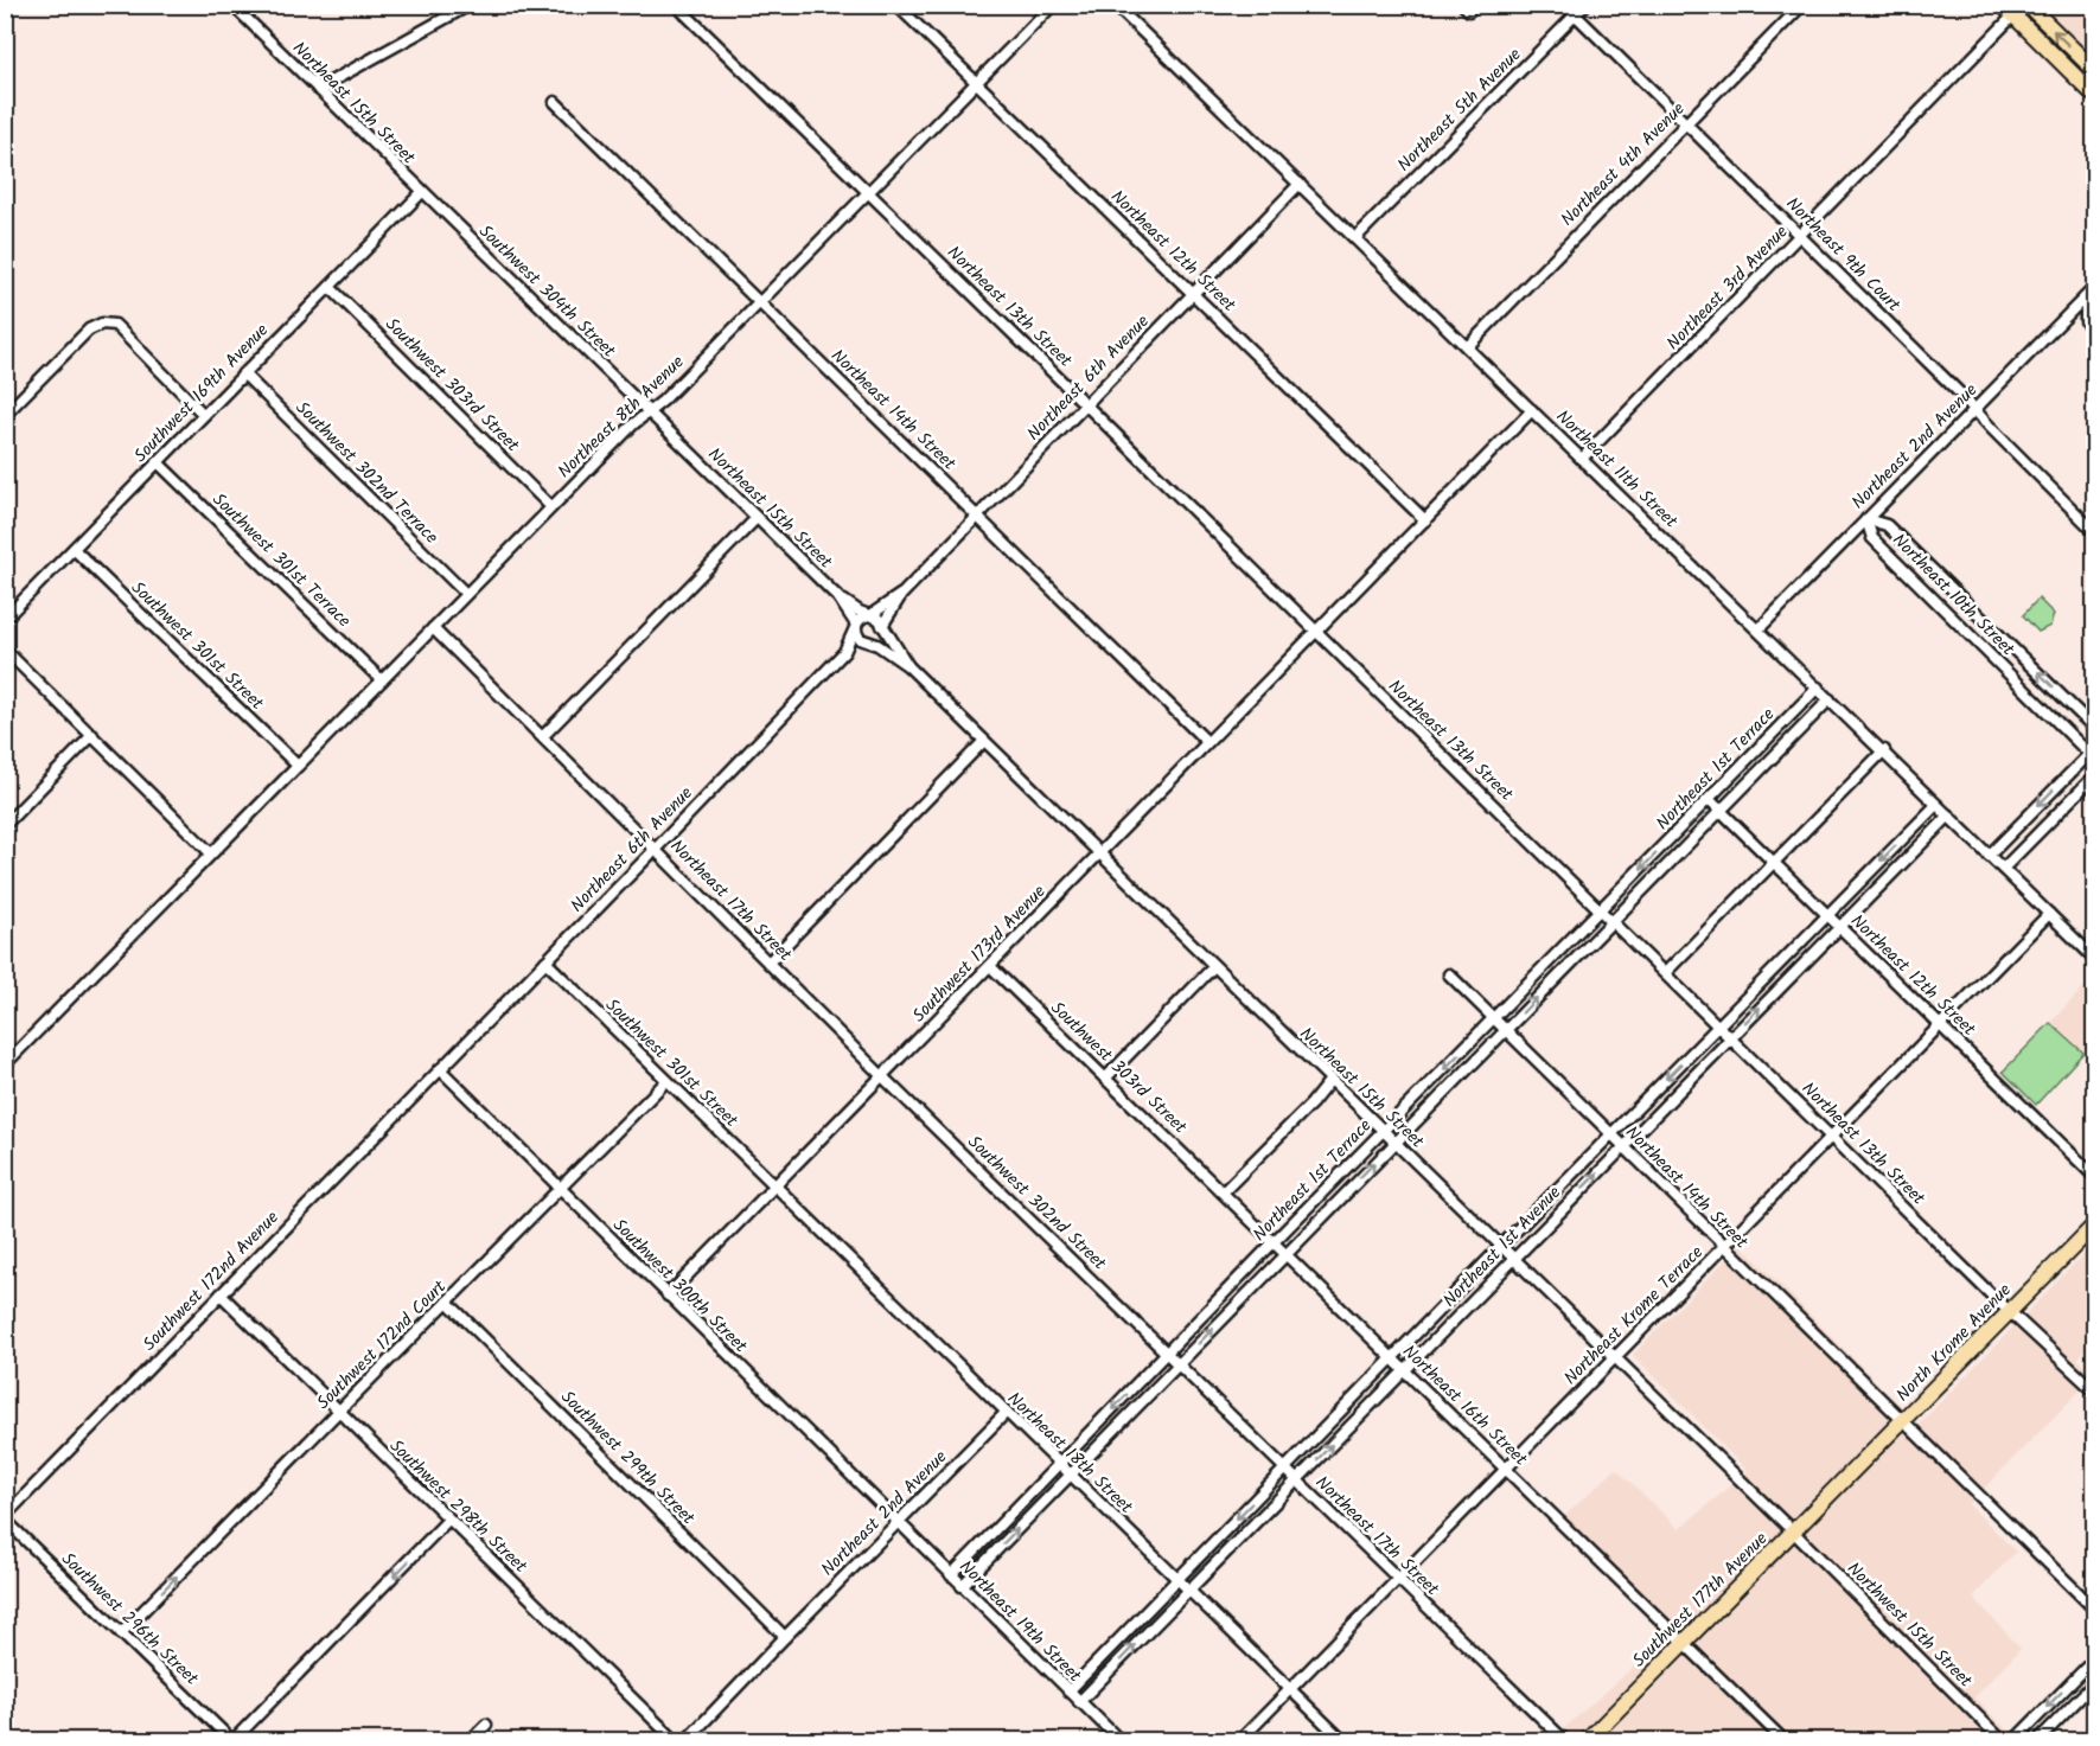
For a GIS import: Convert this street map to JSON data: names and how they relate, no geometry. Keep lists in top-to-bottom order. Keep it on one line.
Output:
{"streets":{"highway":["North Krome Avenue","Southwest 177th Avenue"],"street":["Northeast 15th Street","Northeast 5th Avenue","Northeast 4th Avenue","Northeast 12th Street","Northeast 9th Court","Northeast 3rd Avenue","Southwest 304th Street","Northeast 13th Street","Northeast 6th Avenue","Southwest 303rd Street","Southwest 169th Avenue","Northeast 14th Street","Northeast 8th Avenue","Northeast 2nd Avenue","Northeast 11th Street","Southwest 302nd Terrace","Southwest 301st Terrace","Northeast 10th Street","Southwest 301st Street","Northeast 1st Terrace","Northeast 17th Street","Southwest 173rd Avenue","Southwest 302nd Street","Northeast 1st Avenue","Southwest 172nd Avenue","Southwest 300th Street","Northeast Krome Terrace","Southwest 172nd Court","Northeast 16th Street","Northeast 18th Street","Southwest 299th Street","Southwest 298th Street","Southwest 296th Street","Northeast 19th Street","Northwest 15th Street"]},"crossings":[["Northeast 15th Street","Southwest 304th Street"],["Northeast 15th Street","Northeast 6th Avenue"],["Northeast 15th Street","Southwest 169th Avenue"],["Northeast 15th Street","Northeast 8th Avenue"],["Northeast 15th Street","Northeast 1st Terrace"],["Northeast 15th Street","Southwest 173rd Avenue"],["Northeast 15th Street","Northeast 1st Avenue"],["Northeast 15th Street","Northeast Krome Terrace"],["Northeast 15th Street","Southwest 177th Avenue"],["Northeast 15th Street","Northwest 15th Street"],["Northeast 5th Avenue","Northeast 9th Court"],["Northeast 5th Avenue","Northeast 11th Street"],["Northeast 4th Avenue","Northeast 9th Court"],["Northeast 4th Avenue","Northeast 11th Street"],["Northeast 12th Street","Northeast 6th Avenue"],["Northeast 12th Street","Northeast 8th Avenue"],["Northeast 12th Street","Northeast 1st Terrace"],["Northeast 12th Street","Northeast 1st Avenue"],["Northeast 12th Street","Northeast Krome Terrace"],["Northeast 9th Court","Northeast 3rd Avenue"],["Northeast 9th Court","Northeast 2nd Avenue"],["Northeast 3rd Avenue","Northeast 11th Street"],["Southwest 304th Street","Southwest 169th Avenue"],["Southwest 304th Street","Northeast 8th Avenue"],["Northeast 13th Street","Northeast 6th Avenue"],["Northeast 13th Street","Northeast 8th Avenue"],["Northeast 13th Street","Northeast 1st Terrace"],["Northeast 13th Street","Southwest 173rd Avenue"],["Northeast 13th Street","Northeast 1st Avenue"],["Northeast 13th Street","Northeast Krome Terrace"],["Northeast 13th Street","North Krome Avenue"],["Northeast 6th Avenue","Northeast 14th Street"],["Northeast 6th Avenue","Northeast 11th Street"],["Northeast 6th Avenue","Southwest 301st Street"],["Northeast 6th Avenue","Northeast 17th Street"],["Northeast 6th Avenue","Southwest 172nd Avenue"],["Northeast 6th Avenue","Southwest 300th Street"],["Southwest 303rd Street","Southwest 169th Avenue"],["Southwest 303rd Street","Northeast 8th Avenue"],["Southwest 303rd Street","Southwest 173rd Avenue"],["Southwest 303rd Street","Northeast 16th Street"],["Southwest 169th Avenue","Southwest 302nd Terrace"],["Southwest 169th Avenue","Southwest 301st Terrace"],["Southwest 169th Avenue","Southwest 301st Street"],["Northeast 14th Street","Northeast 8th Avenue"],["Northeast 14th Street","Northeast 1st Terrace"],["Northeast 14th Street","Southwest 173rd Avenue"],["Northeast 14th Street","Northeast 1st Avenue"],["Northeast 14th Street","Northeast Krome Terrace"],["Northeast 14th Street","North Krome Avenue"],["Northeast 8th Avenue","Southwest 302nd Terrace"],["Northeast 8th Avenue","Southwest 301st Terrace"],["Northeast 8th Avenue","Southwest 301st Street"],["Northeast 8th Avenue","Northeast 17th Street"],["Northeast 2nd Avenue","Northeast 11th Street"],["Northeast 2nd Avenue","Northeast 10th Street"],["Northeast 2nd Avenue","Southwest 300th Street"],["Northeast 2nd Avenue","Northeast 18th Street"],["Northeast 2nd Avenue","Southwest 299th Street"],["Northeast 2nd Avenue","Northeast 19th Street"],["Northeast 11th Street","Northeast 1st Terrace"],["Northeast 11th Street","Northeast 1st Avenue"],["Northeast 11th Street","Northeast Krome Terrace"],["Southwest 301st Street","Southwest 172nd Court"],["Southwest 301st Street","Northeast 18th Street"],["Northeast 1st Terrace","Northeast 17th Street"],["Northeast 1st Terrace","Southwest 302nd Street"],["Northeast 1st Terrace","Northeast 16th Street"],["Northeast 1st Terrace","Northeast 18th Street"],["Northeast 1st Terrace","Northeast 19th Street"],["Northeast 17th Street","Southwest 173rd Avenue"],["Northeast 17th Street","Southwest 302nd Street"],["Northeast 17th Street","Northeast 1st Avenue"],["Northeast 17th Street","Northeast Krome Terrace"],["Southwest 173rd Avenue","Southwest 302nd Street"],["Northeast 1st Avenue","Northeast 16th Street"],["Northeast 1st Avenue","Northeast 18th Street"],["Northeast 1st Avenue","Northeast 19th Street"],["Southwest 172nd Avenue","Southwest 300th Street"],["Southwest 172nd Avenue","Southwest 298th Street"],["Southwest 172nd Avenue","Southwest 296th Street"],["Southwest 300th Street","Southwest 172nd Court"],["Southwest 300th Street","Northeast 19th Street"],["Northeast Krome Terrace","Northeast 16th Street"],["Northeast Krome Terrace","Northeast 18th Street"],["North Krome Avenue","Southwest 177th Avenue"],["Southwest 172nd Court","Southwest 299th Street"],["Southwest 172nd Court","Southwest 298th Street"],["Southwest 172nd Court","Southwest 296th Street"],["Northeast 16th Street","Southwest 177th Avenue"],["Southwest 177th Avenue","Northwest 15th Street"]],"one_way":["Southwest 172nd Court"]}
